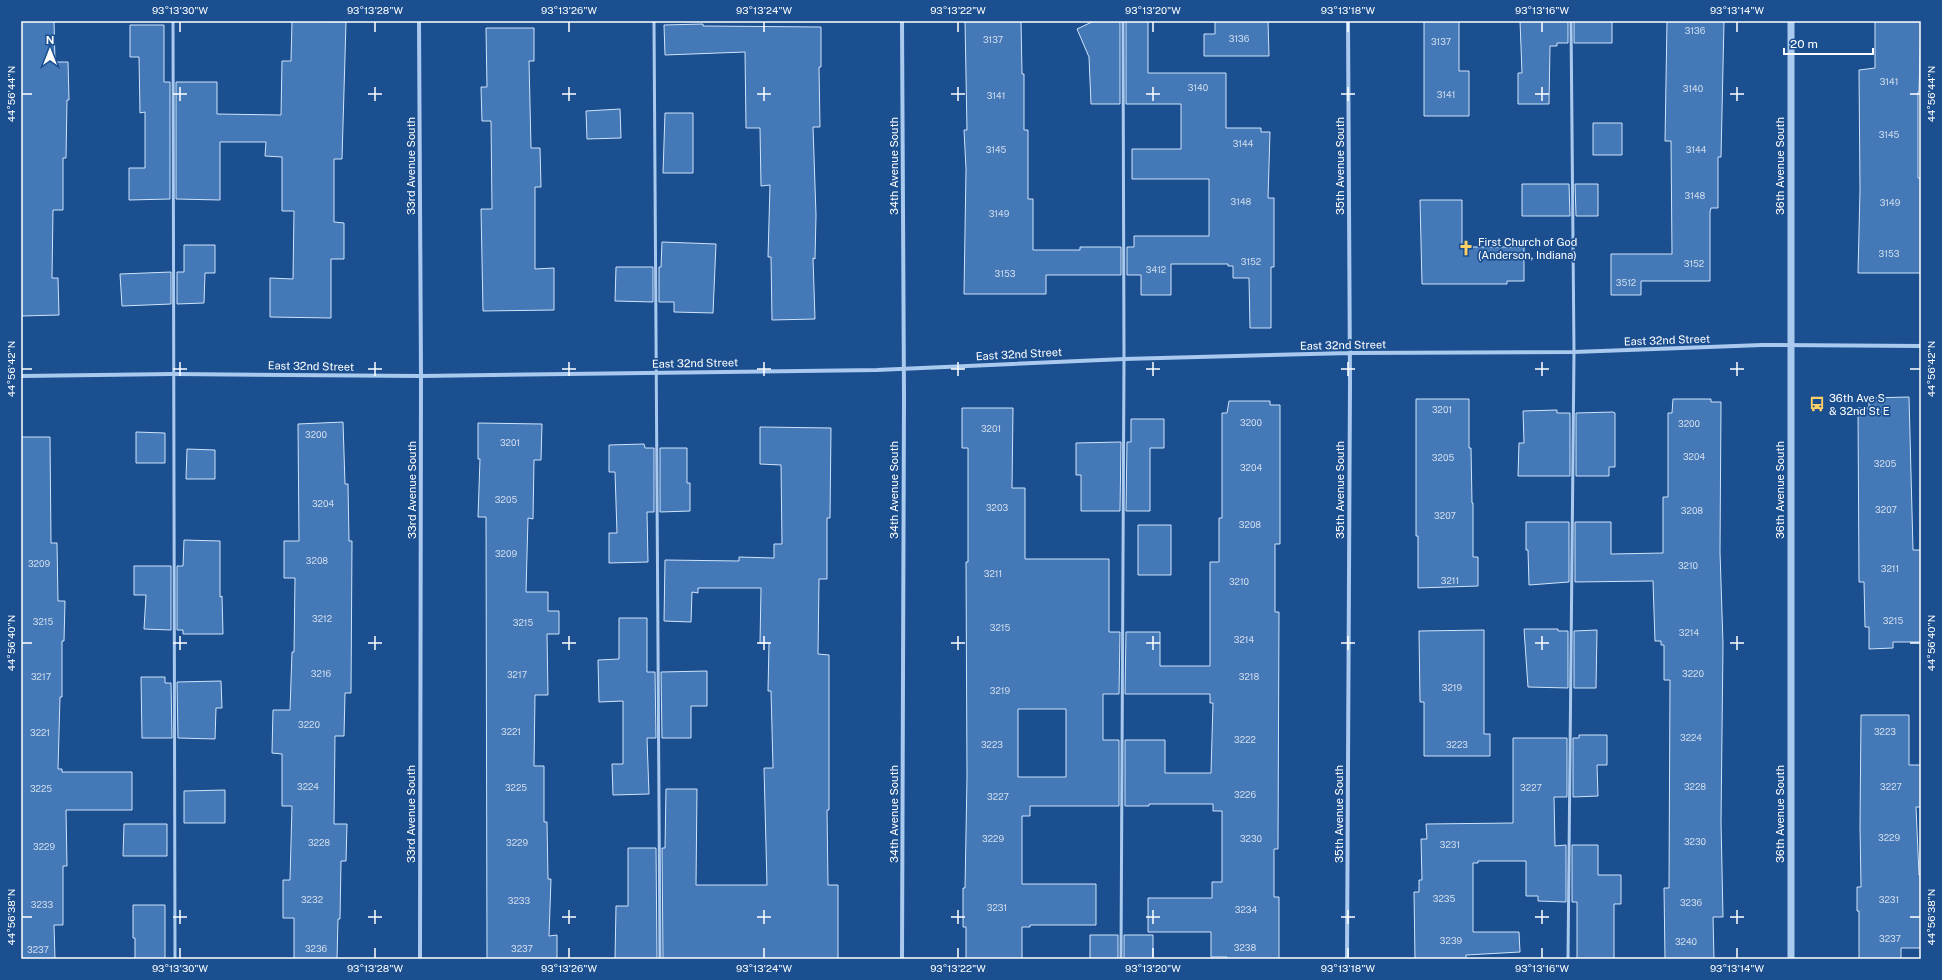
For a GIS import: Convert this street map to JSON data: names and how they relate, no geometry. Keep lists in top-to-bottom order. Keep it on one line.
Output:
{"streets":{"street":["33rd Avenue South","34th Avenue South","35th Avenue South","36th Avenue South","East 32nd Street"]},"crossings":[["33rd Avenue South","East 32nd Street"],["34th Avenue South","East 32nd Street"],["35th Avenue South","East 32nd Street"],["36th Avenue South","East 32nd Street"]],"places":{"church":["First Church of God (Anderson, Indiana)"],"bus stop":["36th Ave S & 32nd St E"]},"house_numbers":["3136","3136","3137","3137","3141","3140","3140","3141","3141","3145","3144","3145","3144","3148","3148","3149","3149","3153","3152","3152","3412","3153","3512","3201","3200","3200","3201","3200","3201","3204","3205","3205","3204","3205","3204","3203","3207","3208","3207","3208","3209","3208","3209","3210","3211","3211","3211","3210","3212","3215","3215","3215","3215","3214","3214","3216","3220","3217","3217","3218","3219","3219","3220","3221","3223","3221","3224","3222","3223","3223","3224","3228","3227","3225","3227","3225","3226","3227","3229","3229","3230","3230","3228","3229","3231","3229","3235","3232","3231","3233","3236","3233","3231","3234","3237","3239","3240","3238","3236","3237","3237"],"scale_bar":"20 m","north":"top","coordinates":["93°13'30\"W","93°13'28\"W","93°13'26\"W","93°13'24\"W","93°13'22\"W","93°13'20\"W","93°13'18\"W","93°13'16\"W","93°13'14\"W","44°56'44\"N","44°56'42\"N","44°56'40\"N","44°56'38\"N"]}
